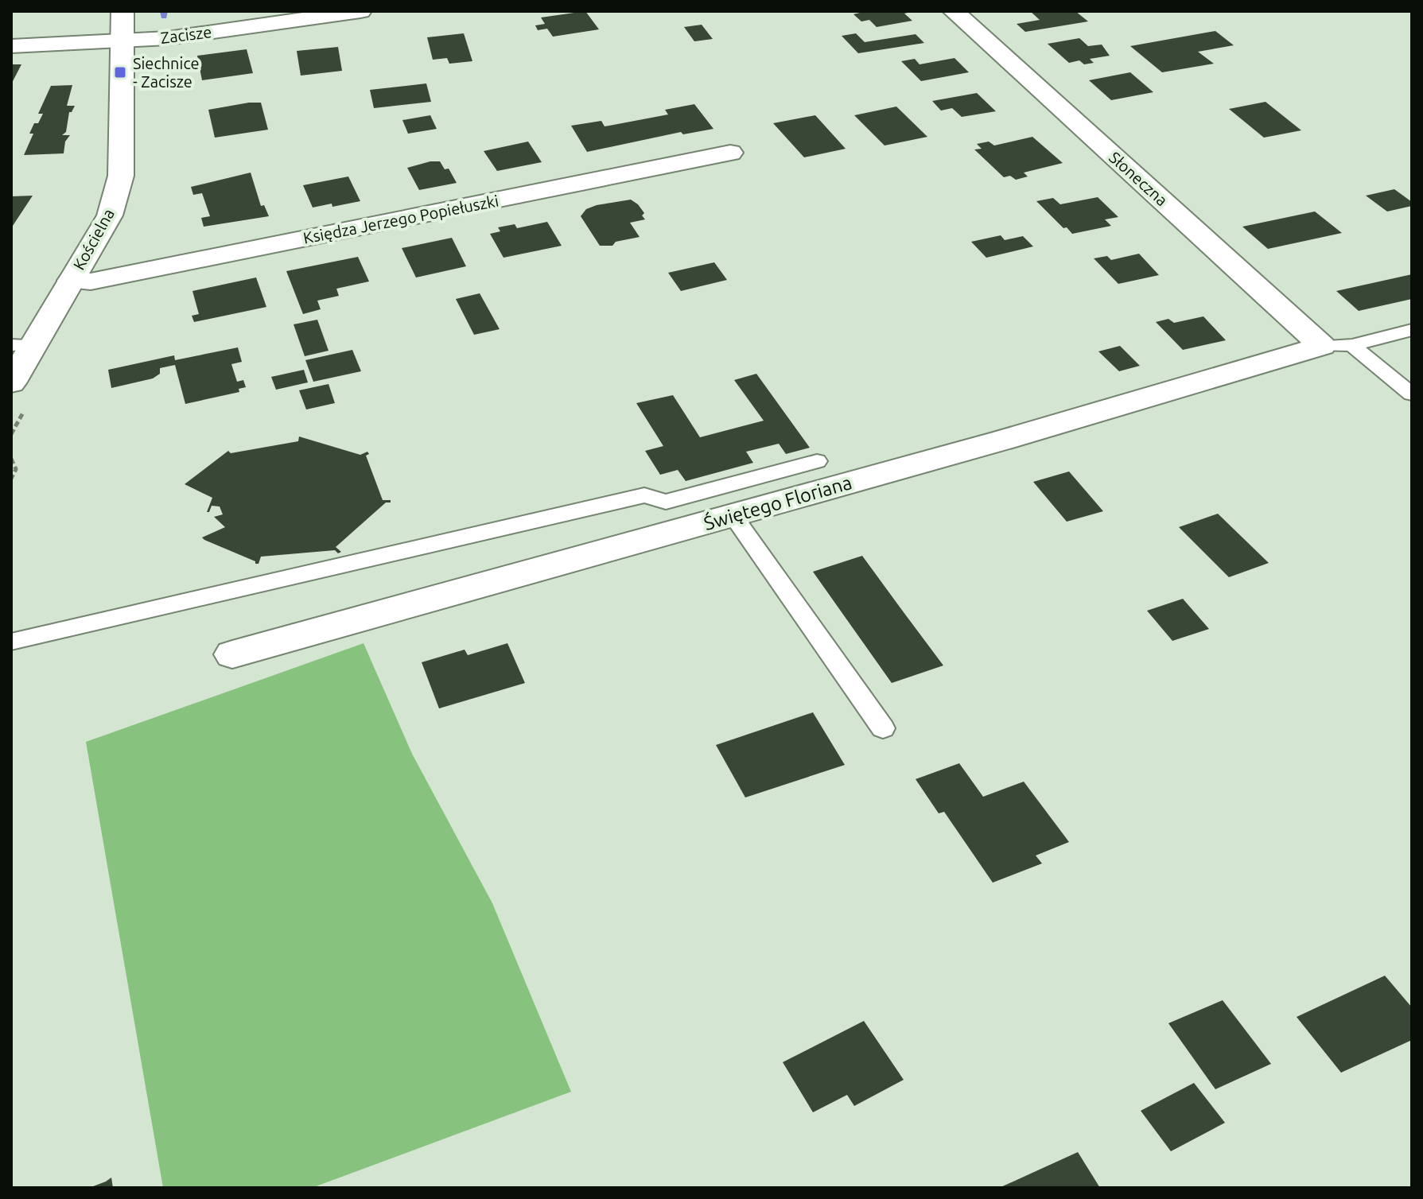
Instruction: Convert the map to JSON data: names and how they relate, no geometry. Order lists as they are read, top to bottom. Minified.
{"streets":{"street":["Zacisze","Słoneczna","Księdza Jerzego Popiełuszki","Kościelna","Świętego Floriana"]},"crossings":[["Zacisze","Kościelna"],["Słoneczna","Świętego Floriana"],["Księdza Jerzego Popiełuszki","Kościelna"]],"places":{"transit":["Siechnice - Zacisze"]}}
